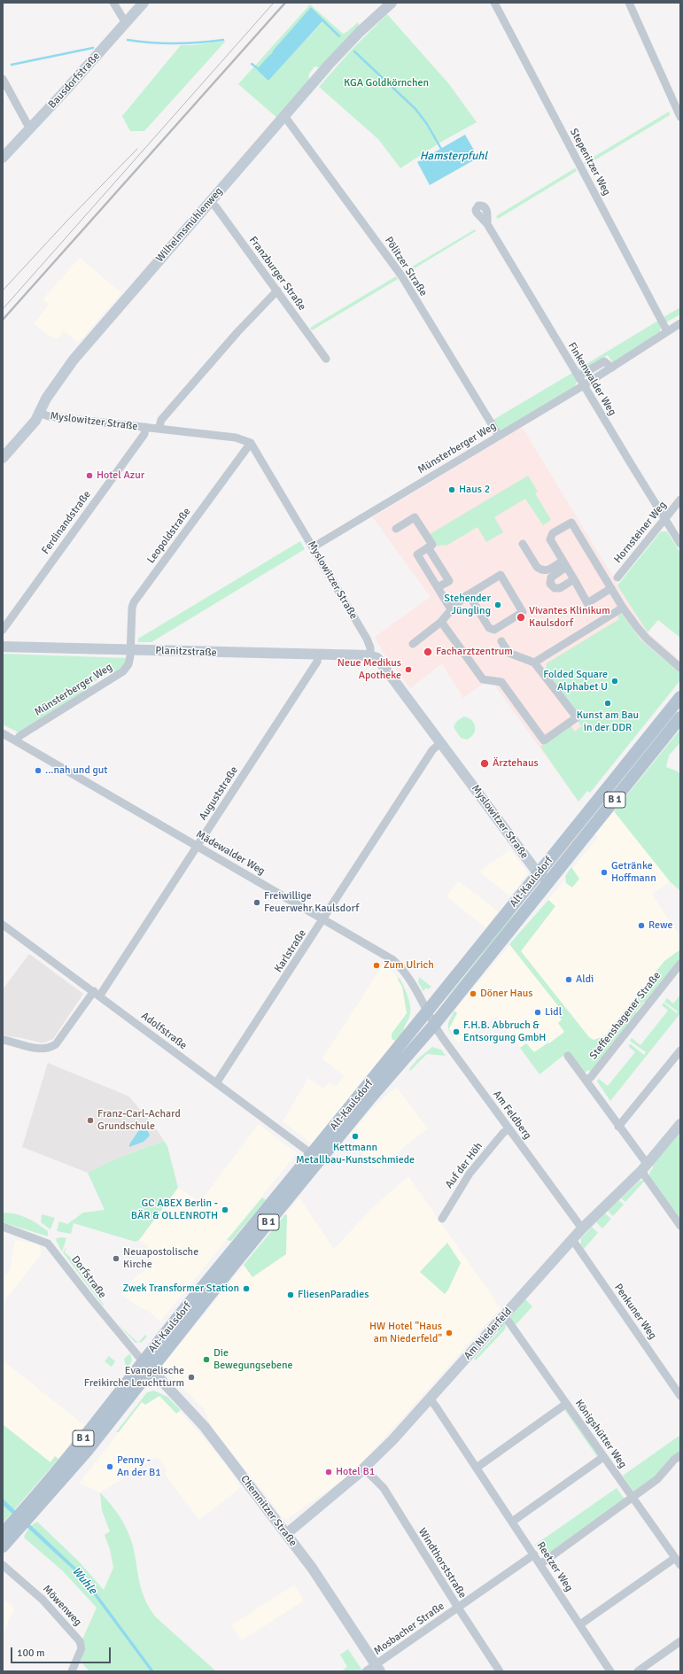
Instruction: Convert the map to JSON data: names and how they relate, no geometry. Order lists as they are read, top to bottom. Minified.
{"streets":{"main road":["B 1","Alt-Kaulsdorf"],"street":["Bausdorfstraße","Stepenitzer Weg","Wilhelmsmühlenweg","Pölitzer Straße","Franzburger Straße","Finkenwalder Weg","Myslowitzer Straße","Münsterberger Weg","Ferdinandstraße","Hornsteiner Weg","Leopoldstraße","Planitzstraße","Auguststraße","Mädewalder Weg","Karlstraße","Steffenshagener Straße","Adolfstraße","Am Feldberg","Auf der Höh","Dorfstraße","Penkuner Weg","Am Niederfeld","Königshütter Weg","Chemnitzer Straße","Windthorststraße","Reetzer Weg","Möwenweg","Mosbacher Straße"]},"crossings":[["Stepenitzer Weg","Münsterberger Weg"],["Wilhelmsmühlenweg","Pölitzer Straße"],["Wilhelmsmühlenweg","Franzburger Straße"],["Wilhelmsmühlenweg","Myslowitzer Straße"],["Pölitzer Straße","Münsterberger Weg"],["Finkenwalder Weg","Münsterberger Weg"],["Finkenwalder Weg","Hornsteiner Weg"],["Myslowitzer Straße","Münsterberger Weg"],["Myslowitzer Straße","Ferdinandstraße"],["Myslowitzer Straße","Leopoldstraße"],["Myslowitzer Straße","Planitzstraße"],["Myslowitzer Straße","Alt-Kaulsdorf"],["Myslowitzer Straße","Karlstraße"],["Münsterberger Weg","Leopoldstraße"],["Münsterberger Weg","Planitzstraße"],["Münsterberger Weg","Mädewalder Weg"],["Leopoldstraße","Planitzstraße"],["Planitzstraße","Auguststraße"],["Auguststraße","Mädewalder Weg"],["Auguststraße","Adolfstraße"],["B 1","Alt-Kaulsdorf"],["Mädewalder Weg","Alt-Kaulsdorf"],["Mädewalder Weg","Karlstraße"],["Mädewalder Weg","Am Feldberg"],["Alt-Kaulsdorf","Adolfstraße"],["Alt-Kaulsdorf","Am Feldberg"],["Alt-Kaulsdorf","Dorfstraße"],["Alt-Kaulsdorf","Chemnitzer Straße"],["Karlstraße","Adolfstraße"],["Am Feldberg","Auf der Höh"],["Am Feldberg","Am Niederfeld"],["Dorfstraße","Chemnitzer Straße"],["Penkuner Weg","Am Niederfeld"],["Am Niederfeld","Königshütter Weg"],["Am Niederfeld","Chemnitzer Straße"],["Am Niederfeld","Windthorststraße"],["Am Niederfeld","Reetzer Weg"],["Chemnitzer Straße","Mosbacher Straße"],["Windthorststraße","Mosbacher Straße"],["Reetzer Weg","Mosbacher Straße"]],"water":["Hamsterpfuhl","Wuhle"],"parks":["KGA Goldkörnchen"],"places":["Hotel Azur","Haus 2","Stehender Jüngling","Vivantes Klinikum Kaulsdorf","Facharztzentrum","Neue Medikus Apotheke","Folded Square Alphabet U","Kunst am Bau in der DDR","Ärztehaus","...nah und gut","Getränke Hoffmann","Freiwillige Feuerwehr Kaulsdorf","Rewe","Zum Ulrich","Aldi","Döner Haus","Lidl","F.H.B. Abbruch & Entsorgung GmbH","Franz-Carl-Achard Grundschule","Kettmann Metallbau-Kunstschmiede","GC ABEX Berlin - BÄR & OLLENROTH","Neuapostolische Kirche","Zwek Transformer Station","FliesenParadies","HW Hotel \"Haus am Niederfeld\"","Die Bewegungsebene","Evangelische Freikirche Leuchtturm","Penny - An der B1","Hotel B1"],"scale_bar":"100 m"}
